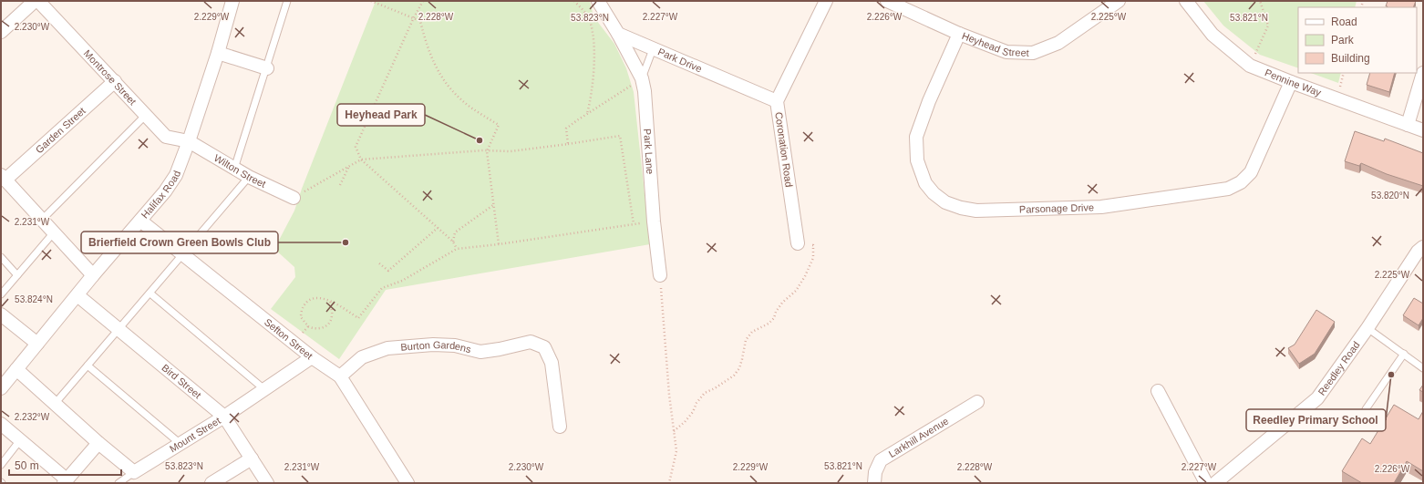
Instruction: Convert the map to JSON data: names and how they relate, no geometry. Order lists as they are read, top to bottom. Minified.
{"streets":{"street":["Heyhead Street","Park Drive","Montrose Street","Pennine Way","Garden Street","Coronation Road","Park Lane","Wilton Street","Halifax Road","Parsonage Drive","Sefton Street","Burton Gardens","Reedley Road","Bird Street","Mount Street","Larkhill Avenue"]},"crossings":[["Heyhead Street","Parsonage Drive"],["Park Drive","Coronation Road"],["Park Drive","Park Lane"],["Montrose Street","Garden Street"],["Montrose Street","Wilton Street"],["Montrose Street","Halifax Road"],["Pennine Way","Parsonage Drive"],["Wilton Street","Halifax Road"],["Halifax Road","Sefton Street"],["Halifax Road","Bird Street"],["Sefton Street","Burton Gardens"],["Sefton Street","Mount Street"],["Bird Street","Mount Street"]],"places":["Heyhead Park","Brierfield Crown Green Bowls Club","Reedley Primary School"],"legend":["Road","Park","Building"],"scale_bar":"50 m","coordinates":["2.229°W","2.228°W","2.227°W","2.226°W","2.225°W","53.823°N","53.821°N","2.230°W","53.820°N","2.231°W","53.824°N","2.232°W"]}
